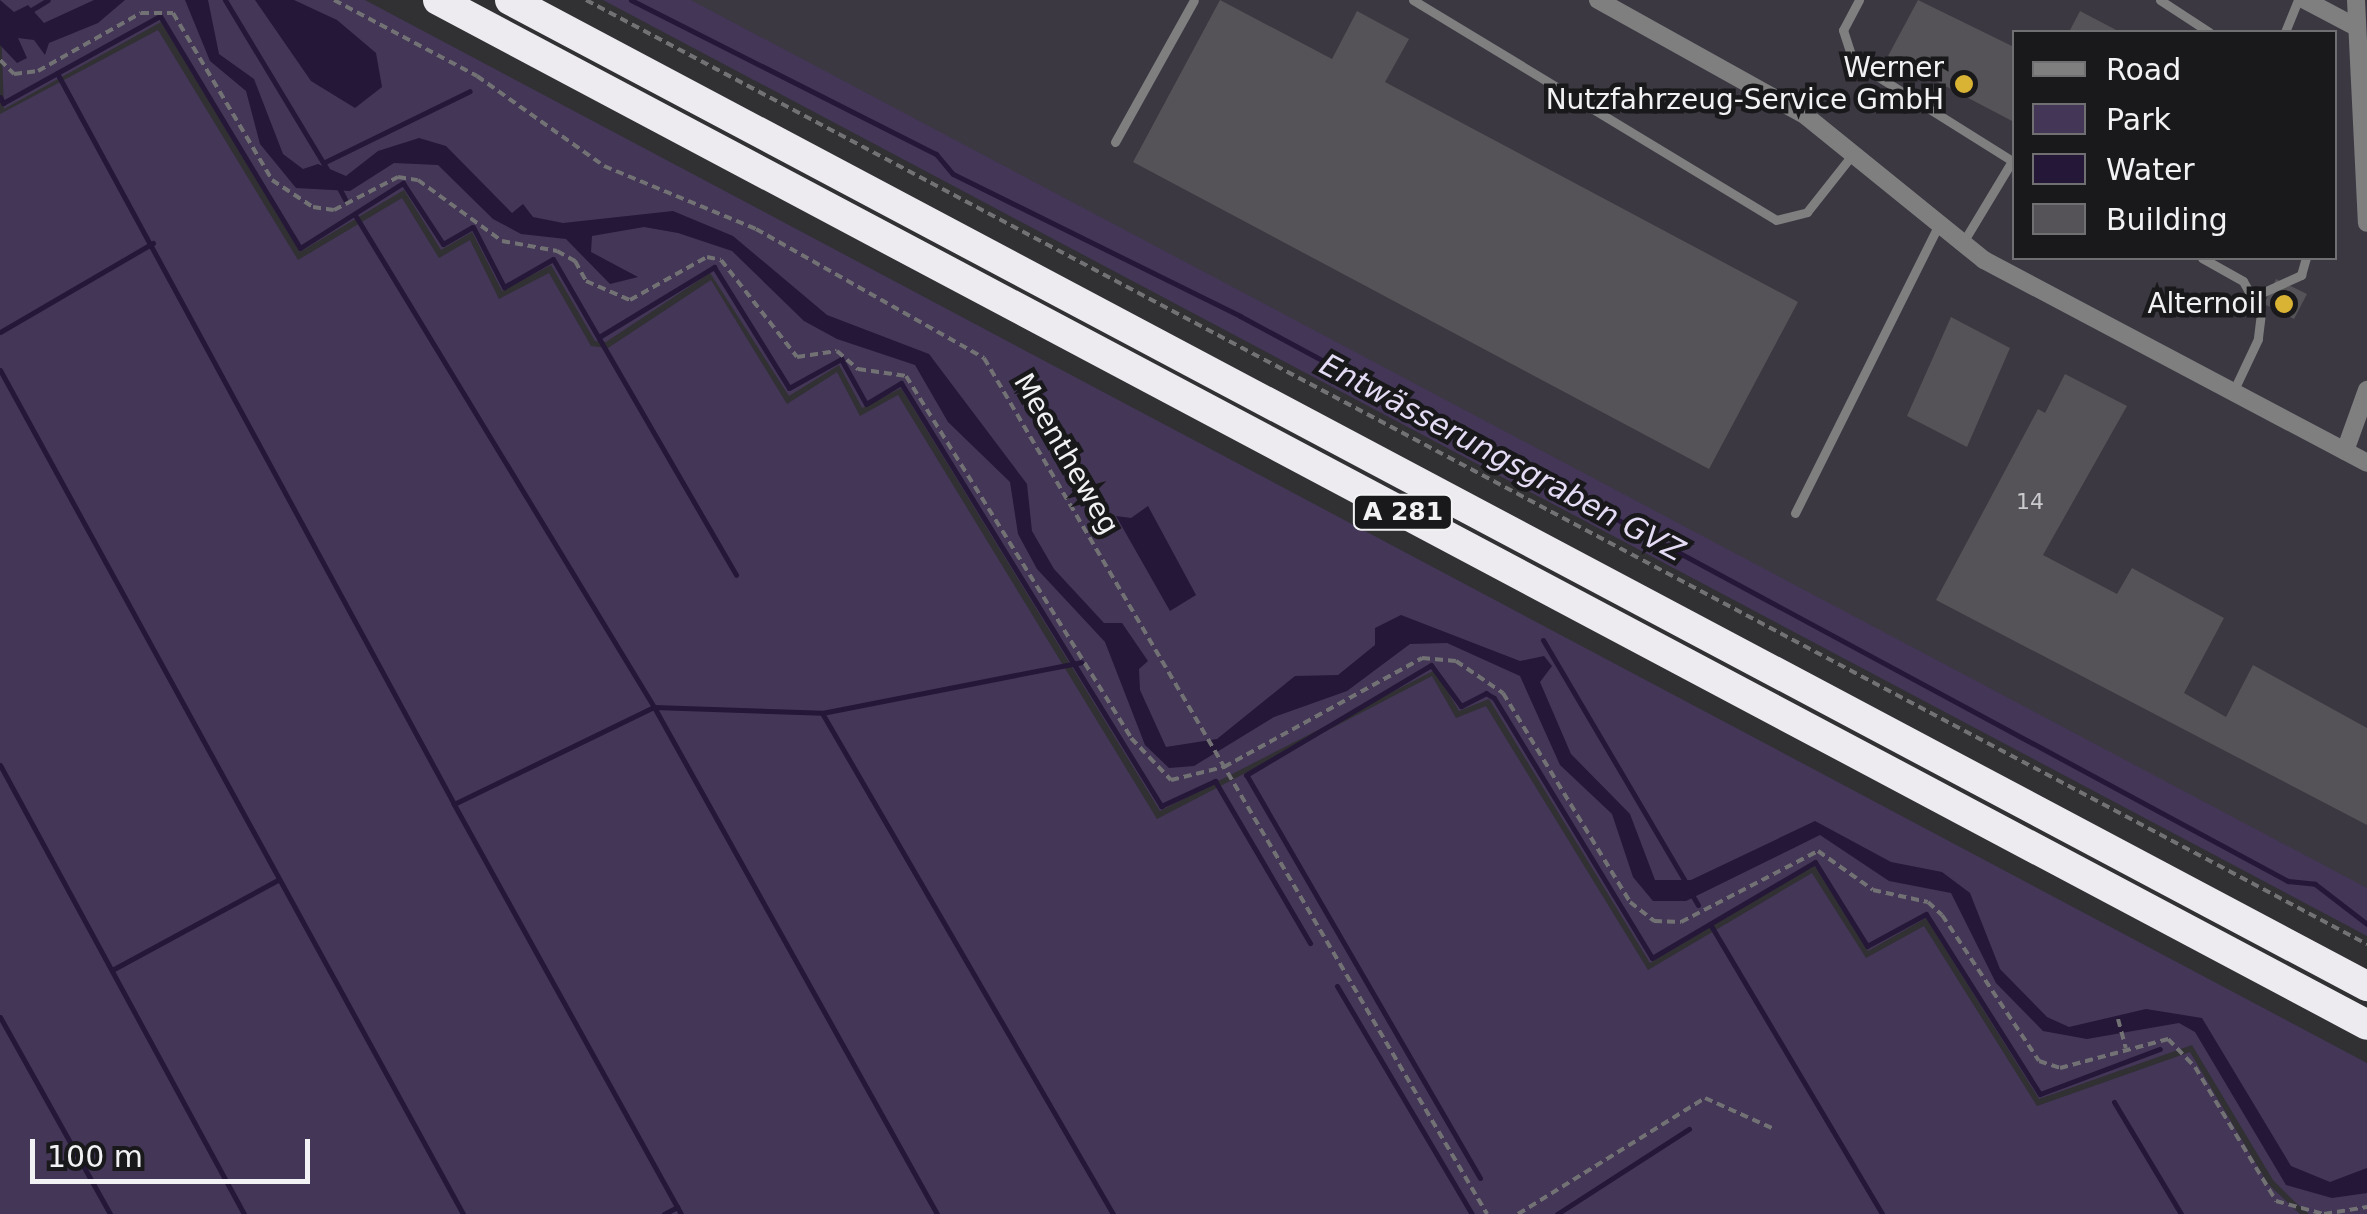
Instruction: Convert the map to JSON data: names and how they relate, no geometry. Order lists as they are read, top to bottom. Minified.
{"streets":{"highway":["A 281"],"path":["Meentheweg"]},"water":["Entwässerungsgraben GVZ"],"places":["Werner Nutzfahrzeug-Service GmbH","Alternoil"],"house_numbers":["14"],"legend":["Road","Park","Water","Building"],"scale_bar":"100 m"}
